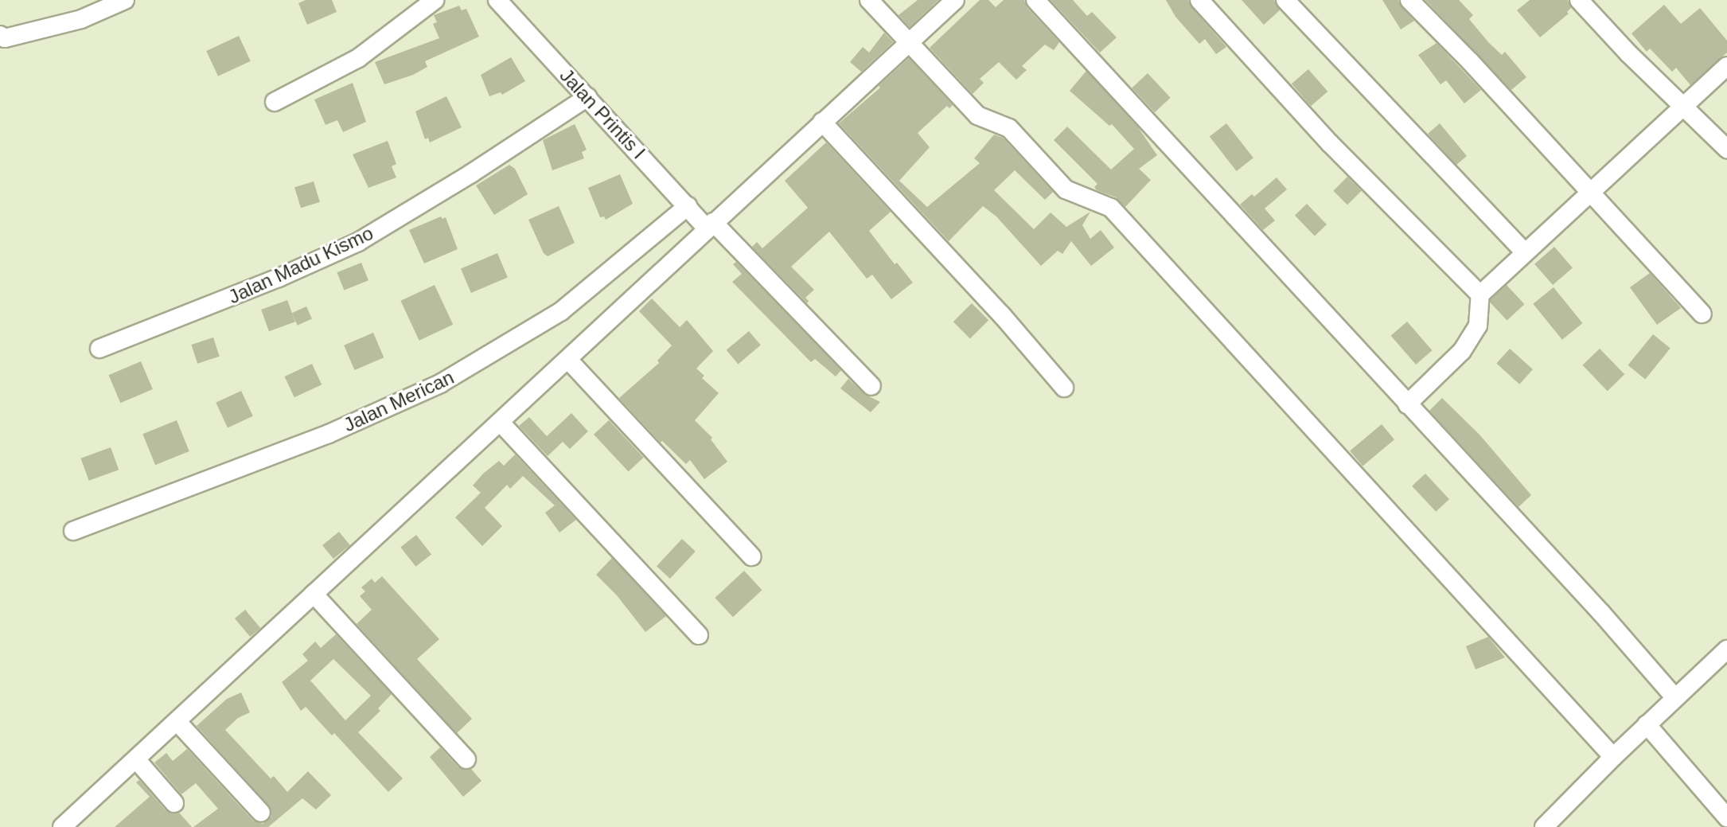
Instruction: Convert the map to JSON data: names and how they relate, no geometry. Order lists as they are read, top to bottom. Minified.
{"streets":{"street":["Jalan Printis I","Jalan Madu Kismo","Jalan Merican"]},"crossings":[["Jalan Printis I","Jalan Madu Kismo"],["Jalan Printis I","Jalan Merican"]]}
